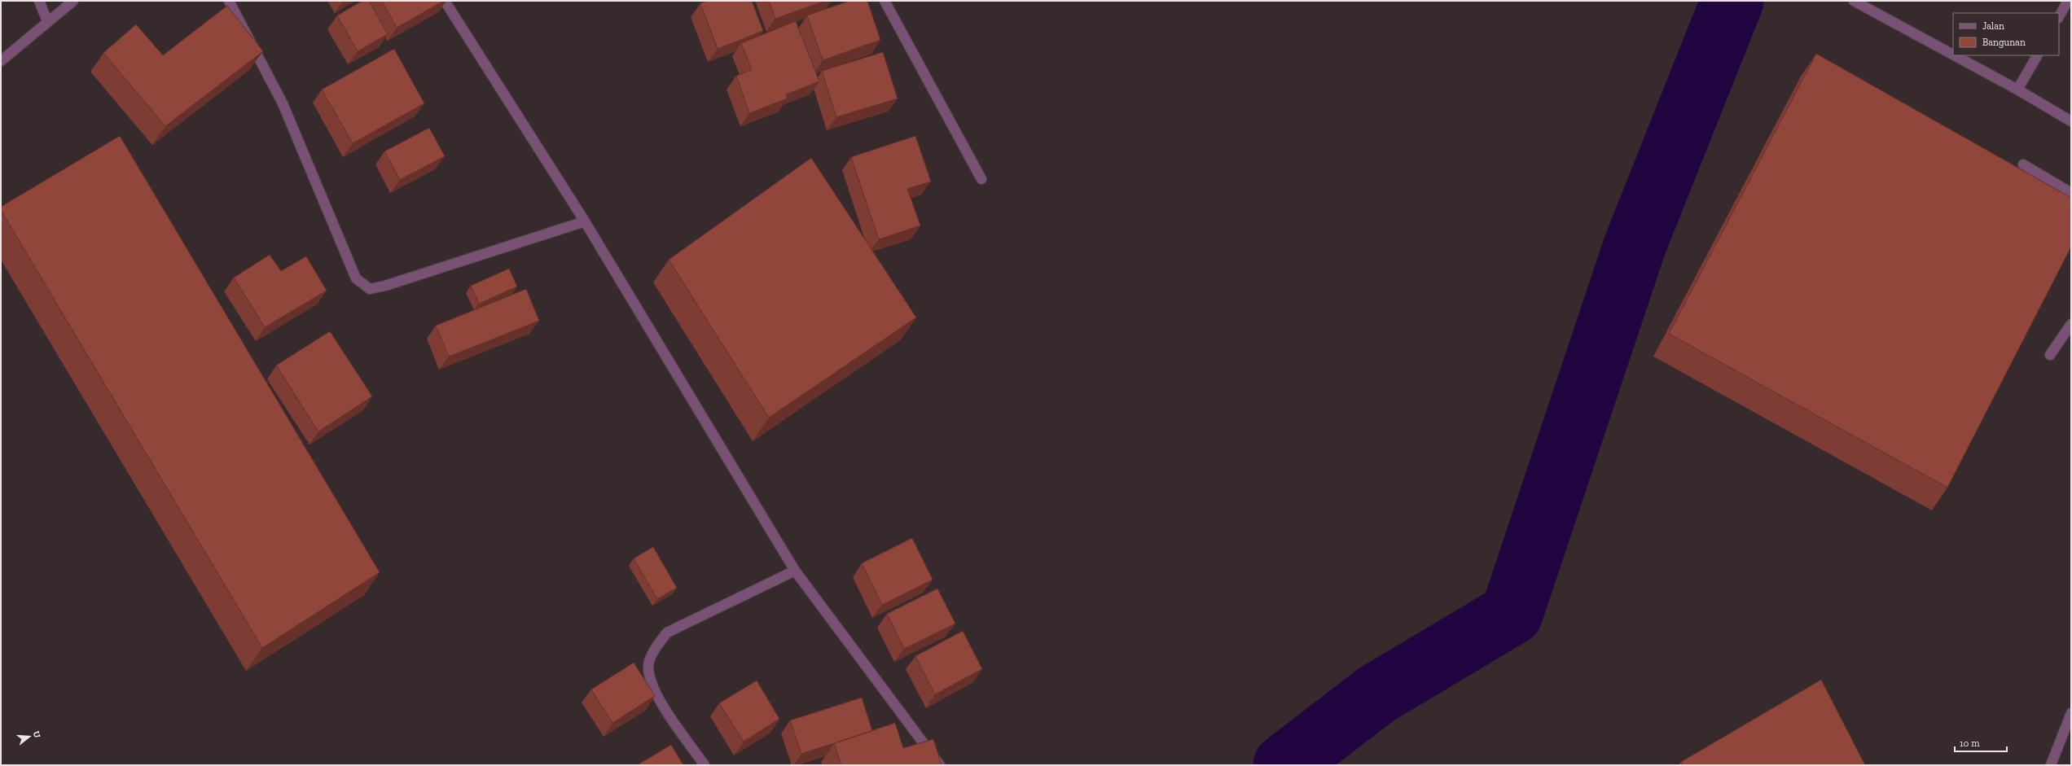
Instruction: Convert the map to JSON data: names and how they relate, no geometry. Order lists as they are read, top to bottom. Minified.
{"legend":["Jalan","Bangunan"],"scale_bar":"10 m","north":"right"}
